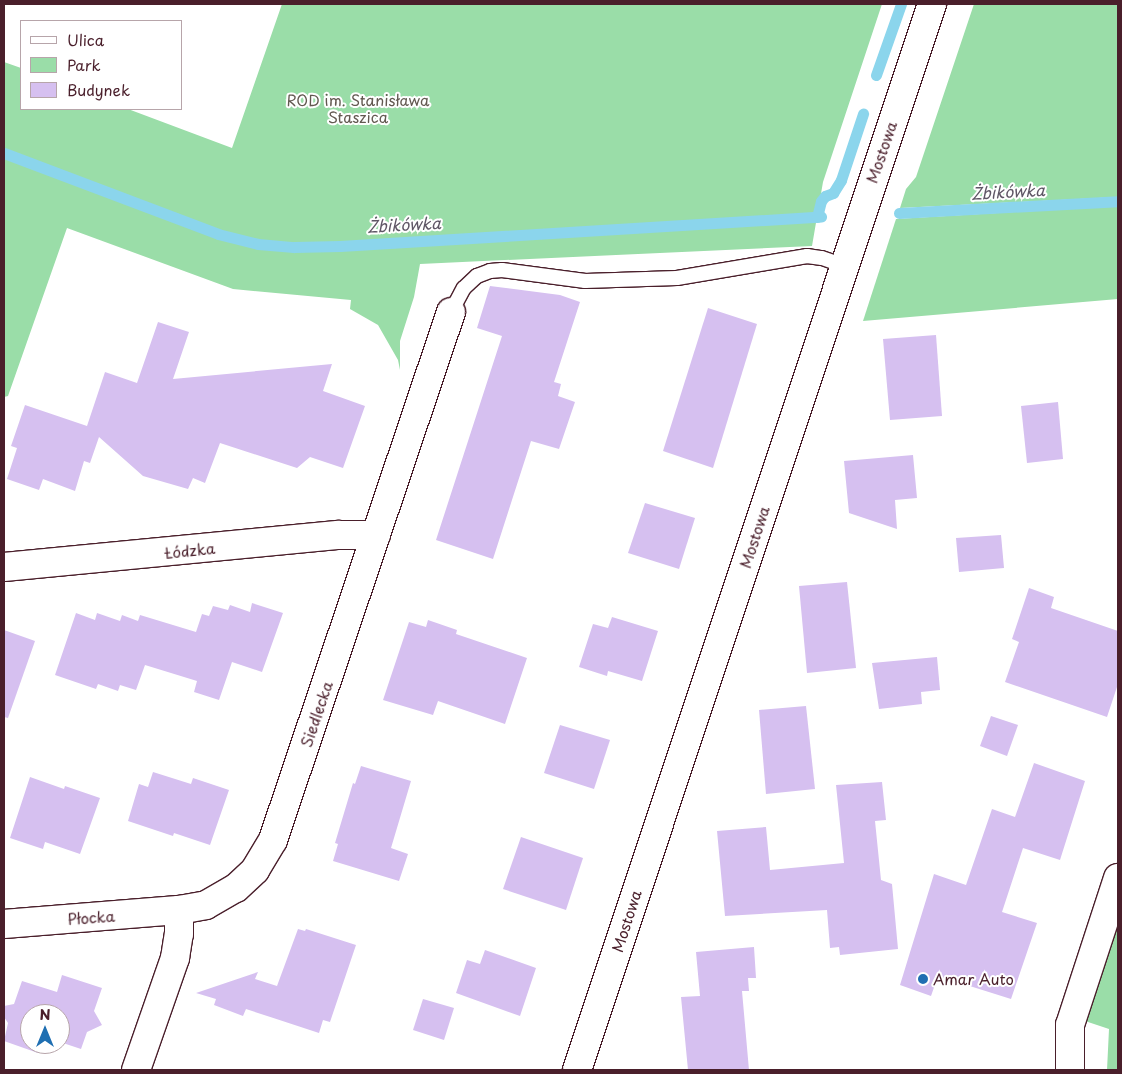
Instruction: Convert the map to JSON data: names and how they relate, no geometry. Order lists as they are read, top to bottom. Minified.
{"streets":{"street":["Mostowa","Łódzka","Siedlecka","Płocka"]},"crossings":[["Łódzka","Siedlecka"],["Siedlecka","Płocka"]],"water":["Żbikówka"],"parks":["ROD im. Stanisława Staszica"],"places":["Amar Auto"],"legend":["Ulica","Park","Budynek"],"north":"top"}
